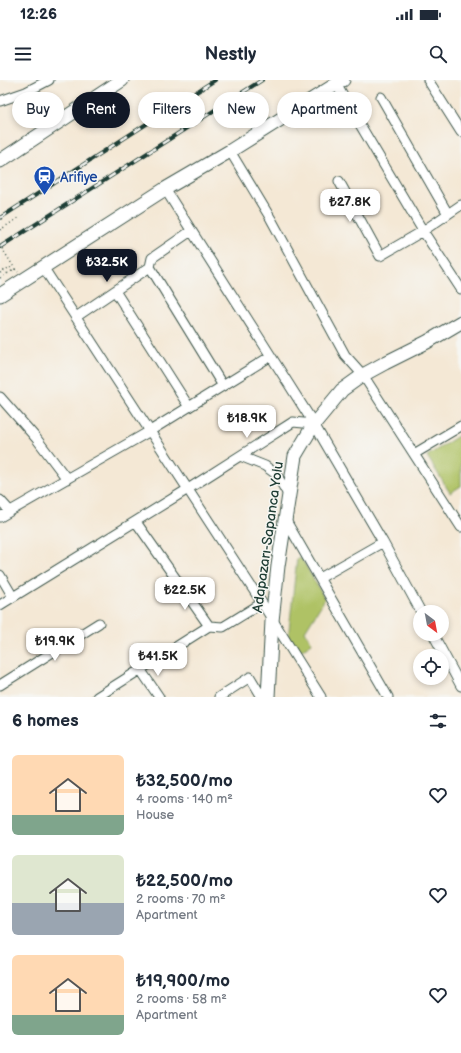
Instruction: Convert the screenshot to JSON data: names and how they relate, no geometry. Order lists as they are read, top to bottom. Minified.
{"streets":{"street":["Adapazarı-Sapanca Yolu"]},"places":{"station":["Arifiye"]},"north":"bottom right","page":{"status":"12:26","header":"Nestly","chip":["Buy","Rent","Filters","New","Apartment"],"price":["₺27.8K","₺32.5K","₺18.9K","₺22.5K","₺19.9K","₺41.5K"],"heading":"6 homes","list":[{"name":"₺32,500/mo","note":"4 rooms · 140 m² · House"},{"name":"₺22,500/mo","note":"2 rooms · 70 m² · Apartment"},{"name":"₺19,900/mo","note":"2 rooms · 58 m² · Apartment"}]}}
